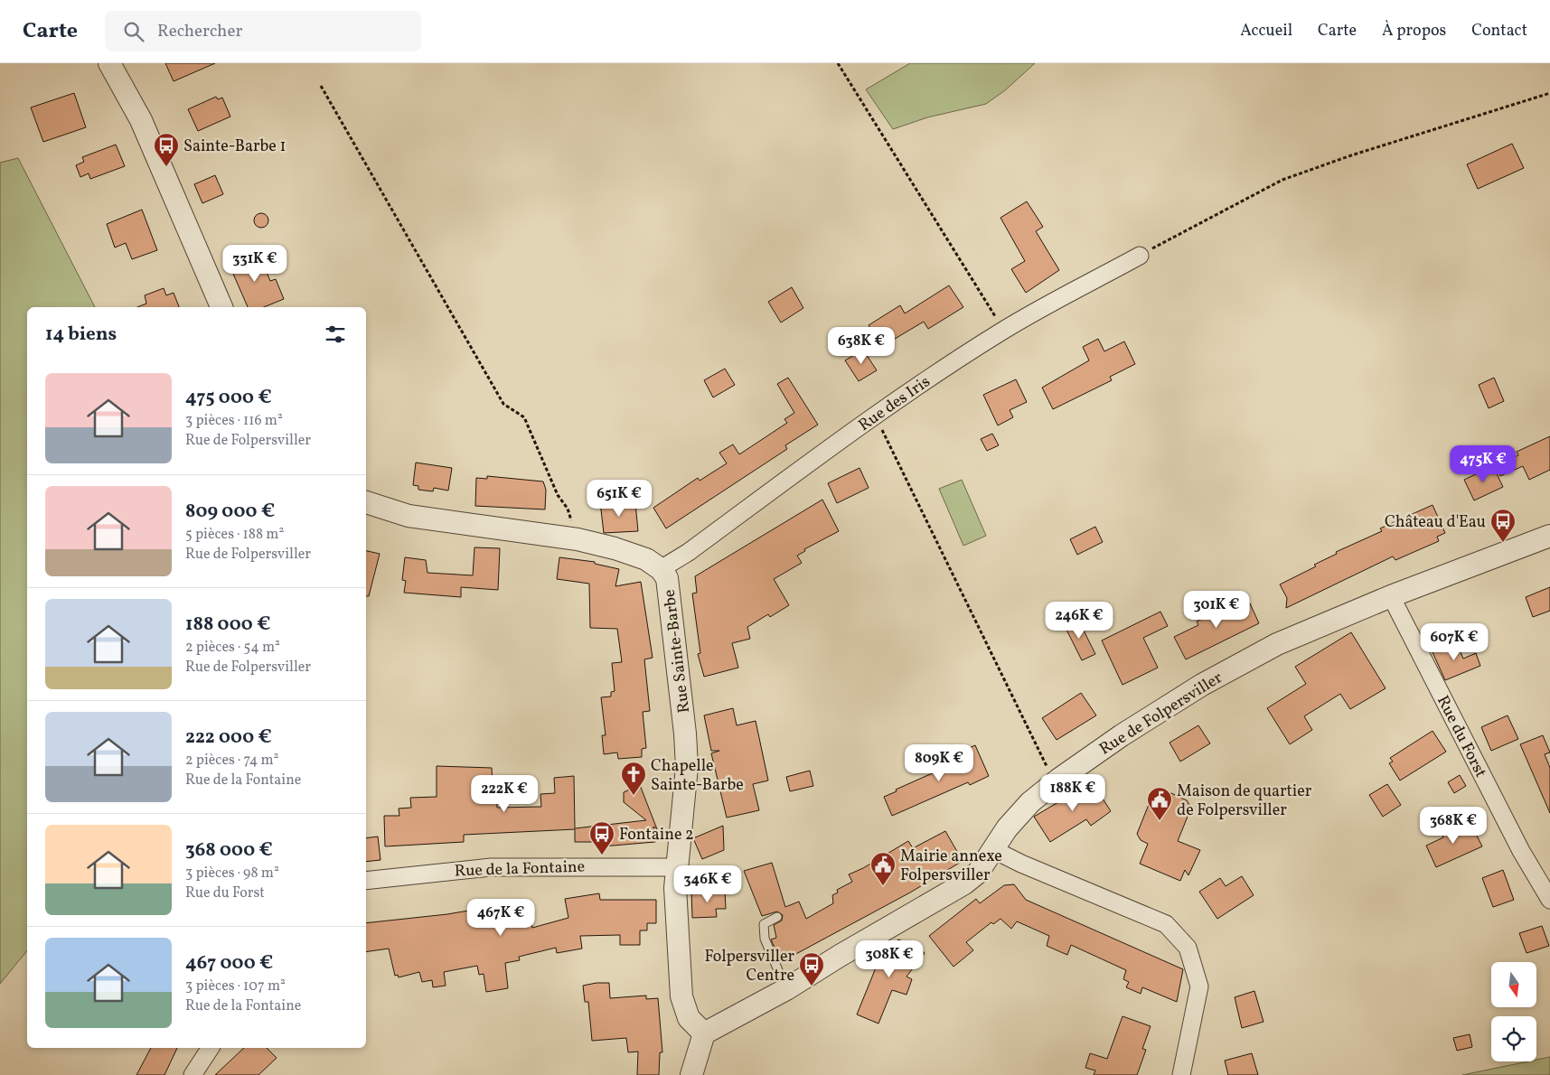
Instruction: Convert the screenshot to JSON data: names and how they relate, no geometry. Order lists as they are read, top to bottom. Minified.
{"streets":{"street":["Rue des Iris","Rue Sainte-Barbe","Rue de Folpersviller","Rue du Forst","Rue de la Fontaine"]},"crossings":[["Rue des Iris","Rue Sainte-Barbe"],["Rue Sainte-Barbe","Rue de Folpersviller"],["Rue Sainte-Barbe","Rue de la Fontaine"],["Rue de Folpersviller","Rue du Forst"]],"places":{"bus stop":["Sainte-Barbe 1","Château d'Eau","Fontaine 2","Folpersviller Centre"],"church":["Chapelle Sainte-Barbe"],"public building":["Maison de quartier de Folpersviller","Mairie annexe Folpersviller"]},"north":"bottom","page":{"header":"Carte","search":"Rechercher","nav":["Accueil","Carte","À propos","Contact"],"price":["331K €","638K €","475K €","651K €","301K €","246K €","607K €","809K €","188K €","222K €","368K €","346K €","467K €","308K €"],"heading":"14 biens","list":[{"name":"475 000 €","note":"3 pièces · 116 m² · Rue de Folpersviller"},{"name":"809 000 €","note":"5 pièces · 188 m² · Rue de Folpersviller"},{"name":"188 000 €","note":"2 pièces · 54 m² · Rue de Folpersviller"},{"name":"222 000 €","note":"2 pièces · 74 m² · Rue de la Fontaine"},{"name":"368 000 €","note":"3 pièces · 98 m² · Rue du Forst"},{"name":"467 000 €","note":"3 pièces · 107 m² · Rue de la Fontaine"}]}}
